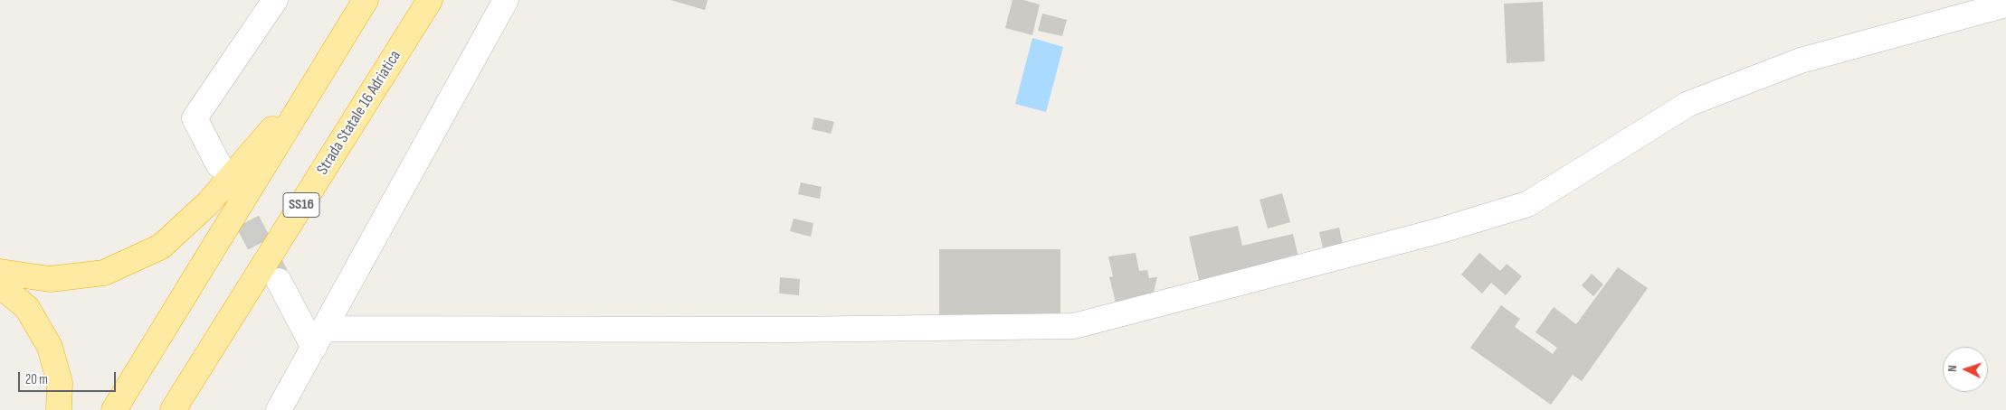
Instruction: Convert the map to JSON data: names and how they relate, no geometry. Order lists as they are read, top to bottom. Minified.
{"streets":{"highway":["Strada Statale 16 Adriatica","SS16"]},"scale_bar":"20 m","north":"left"}
